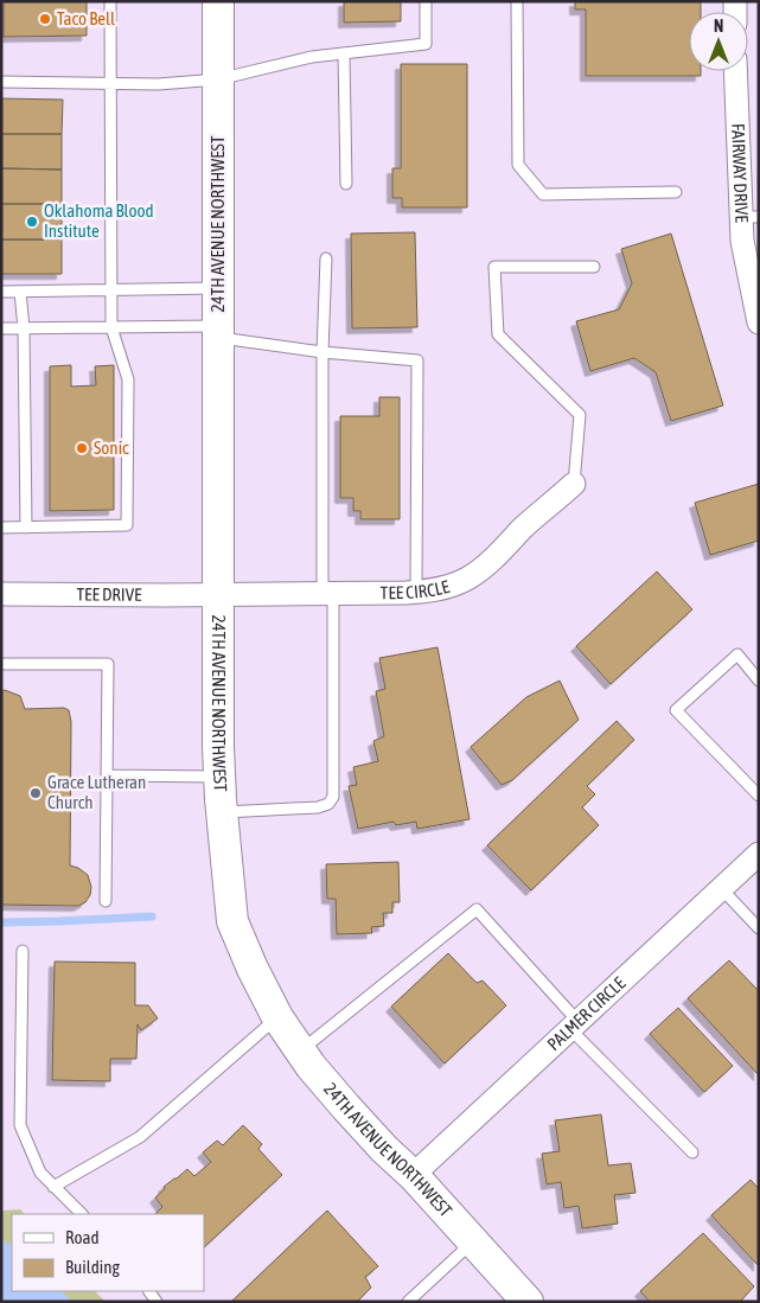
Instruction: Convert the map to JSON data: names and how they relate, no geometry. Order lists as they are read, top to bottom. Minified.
{"streets":{"main road":["24TH AVENUE NORTHWEST"],"street":["FAIRWAY DRIVE","TEE CIRCLE","TEE DRIVE","PALMER CIRCLE"]},"crossings":[["24TH AVENUE NORTHWEST","TEE CIRCLE"],["24TH AVENUE NORTHWEST","TEE DRIVE"],["24TH AVENUE NORTHWEST","PALMER CIRCLE"],["TEE CIRCLE","TEE DRIVE"]],"places":["Taco Bell","Oklahoma Blood Institute","Sonic","Grace Lutheran Church"],"legend":["Road","Building"],"north":"top"}
